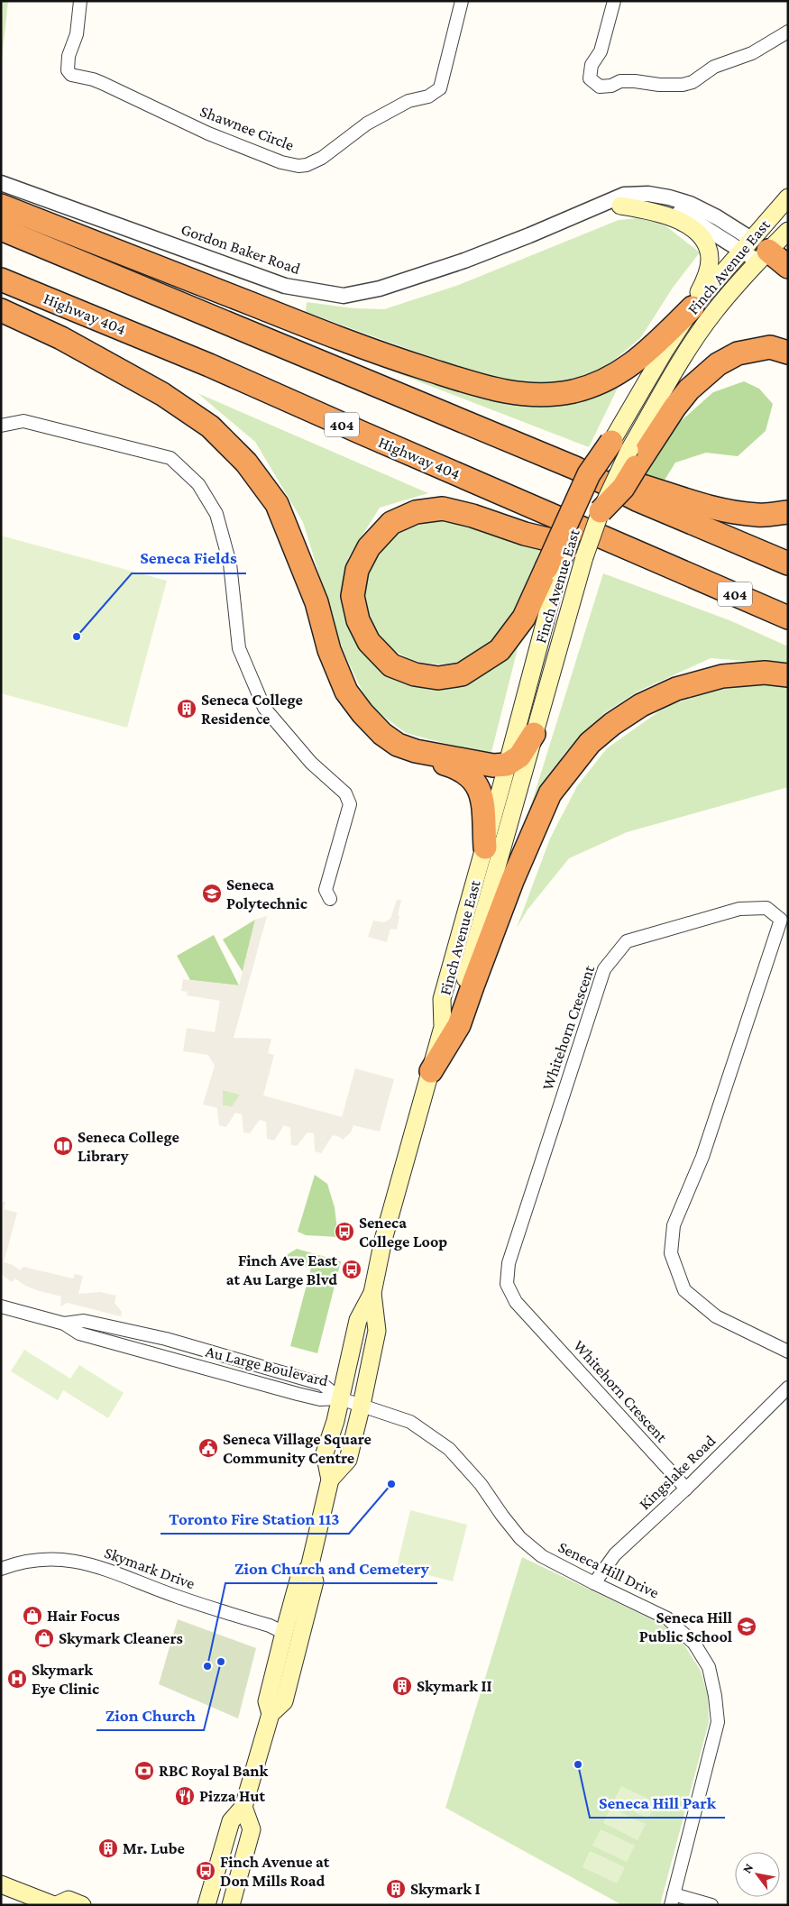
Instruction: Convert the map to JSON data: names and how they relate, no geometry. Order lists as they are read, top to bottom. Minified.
{"streets":{"highway":["Highway 404","404"],"main road":["Finch Avenue East"],"street":["Shawnee Circle","Gordon Baker Road","Whitehorn Crescent","Au Large Boulevard","Kingslake Road","Skymark Drive","Seneca Hill Drive"]},"crossings":[["Gordon Baker Road","Finch Avenue East"],["Finch Avenue East","Au Large Boulevard"],["Finch Avenue East","Skymark Drive"],["Finch Avenue East","Seneca Hill Drive"],["Whitehorn Crescent","Kingslake Road"],["Au Large Boulevard","Seneca Hill Drive"],["Kingslake Road","Seneca Hill Drive"]],"places":{"other":["Seneca Fields","Toronto Fire Station 113","Zion Church","Zion Church and Cemetery","Seneca Hill Park"],"building":["Seneca College Residence","Skymark II","Mr. Lube","Skymark I"],"school or university":["Seneca Polytechnic","Seneca Hill Public School"],"library":["Seneca College Library"],"bus stop":["Seneca College Loop","Finch Ave East at Au Large Blvd","Finch Avenue at Don Mills Road"],"public building":["Seneca Village Square Community Centre"],"shop":["Hair Focus","Skymark Cleaners"],"hospital":["Skymark Eye Clinic"],"bank":["RBC Royal Bank"],"restaurant":["Pizza Hut"]},"north":"top left"}
